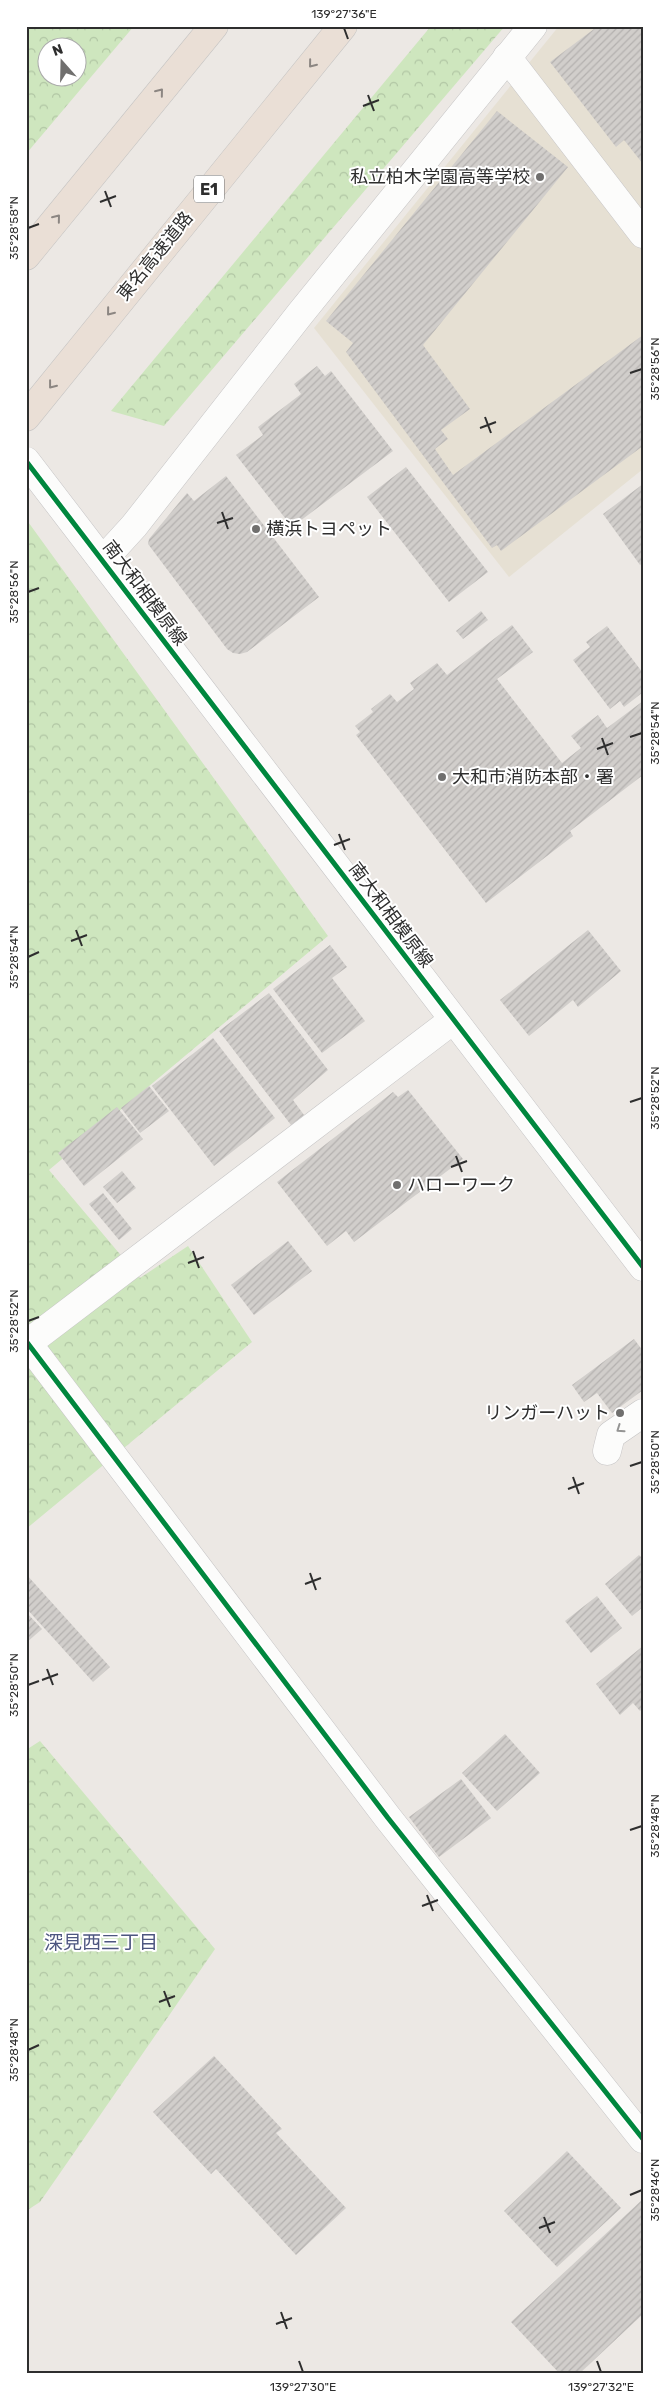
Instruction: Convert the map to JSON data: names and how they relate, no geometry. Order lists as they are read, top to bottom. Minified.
{"streets":{"highway":["E1","東名高速道路"],"street":["南大和相模原線"]},"districts":["深見西三丁目"],"places":["私立柏木学園高等学校","横浜トヨペット","大和市消防本部・署","ハローワーク","リンガーハット"],"north":"top","coordinates":["139°27'36\"E","35°28'58\"N","35°28'56\"N","35°28'54\"N","35°28'52\"N","35°28'50\"N","35°28'48\"N","35°28'46\"N","139°27'30\"E","139°27'32\"E"]}
